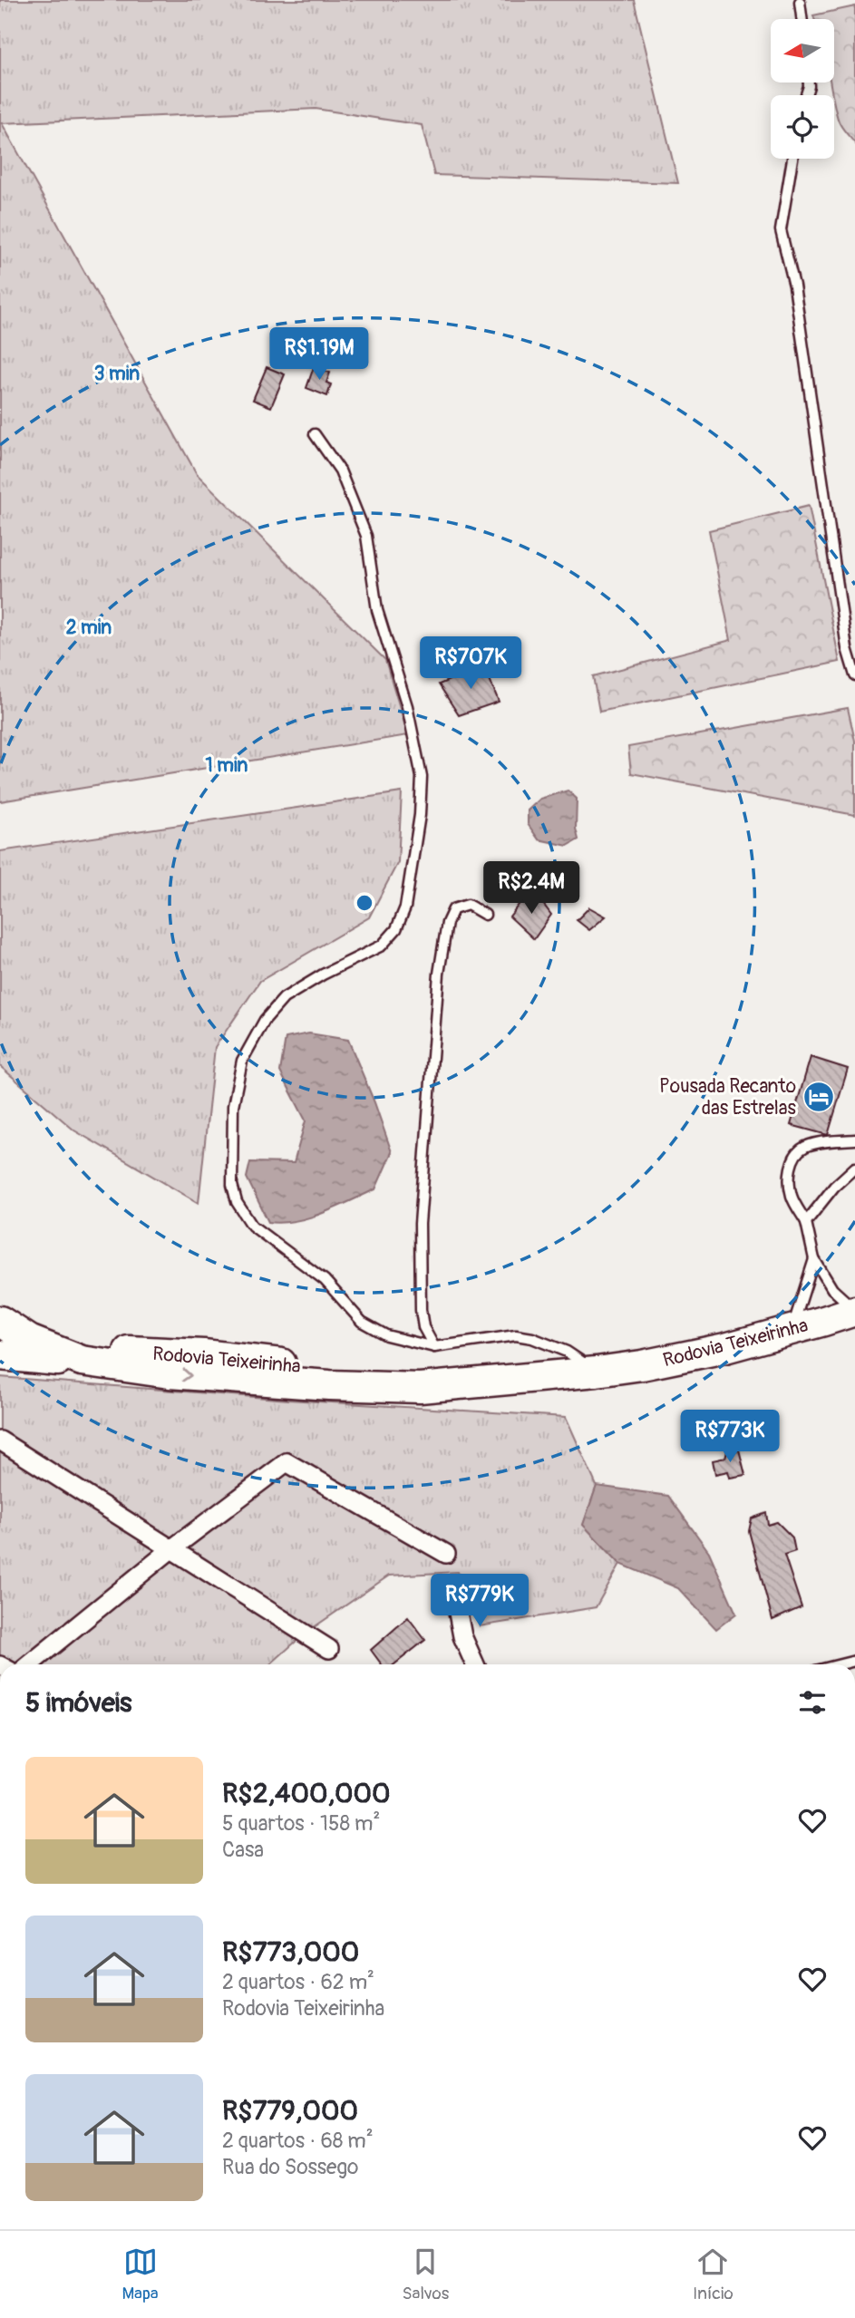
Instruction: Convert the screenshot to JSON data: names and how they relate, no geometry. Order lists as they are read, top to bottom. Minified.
{"streets":{"main road":["Rodovia Teixeirinha"]},"places":{"hotel":["Pousada Recanto das Estrelas"]},"north":"left","page":{"price":["R$1.19M","R$707K","R$2.4M","R$773K","R$779K"],"heading":"5 imóveis","list":[{"name":"R$2,400,000","note":"5 quartos · 158 m² · Casa"},{"name":"R$773,000","note":"2 quartos · 62 m² · Rodovia Teixeirinha"},{"name":"R$779,000","note":"2 quartos · 68 m² · Rua do Sossego"}],"tabs":["Mapa","Salvos","Início"]},"rings":["3 min","2 min","1 min"]}
